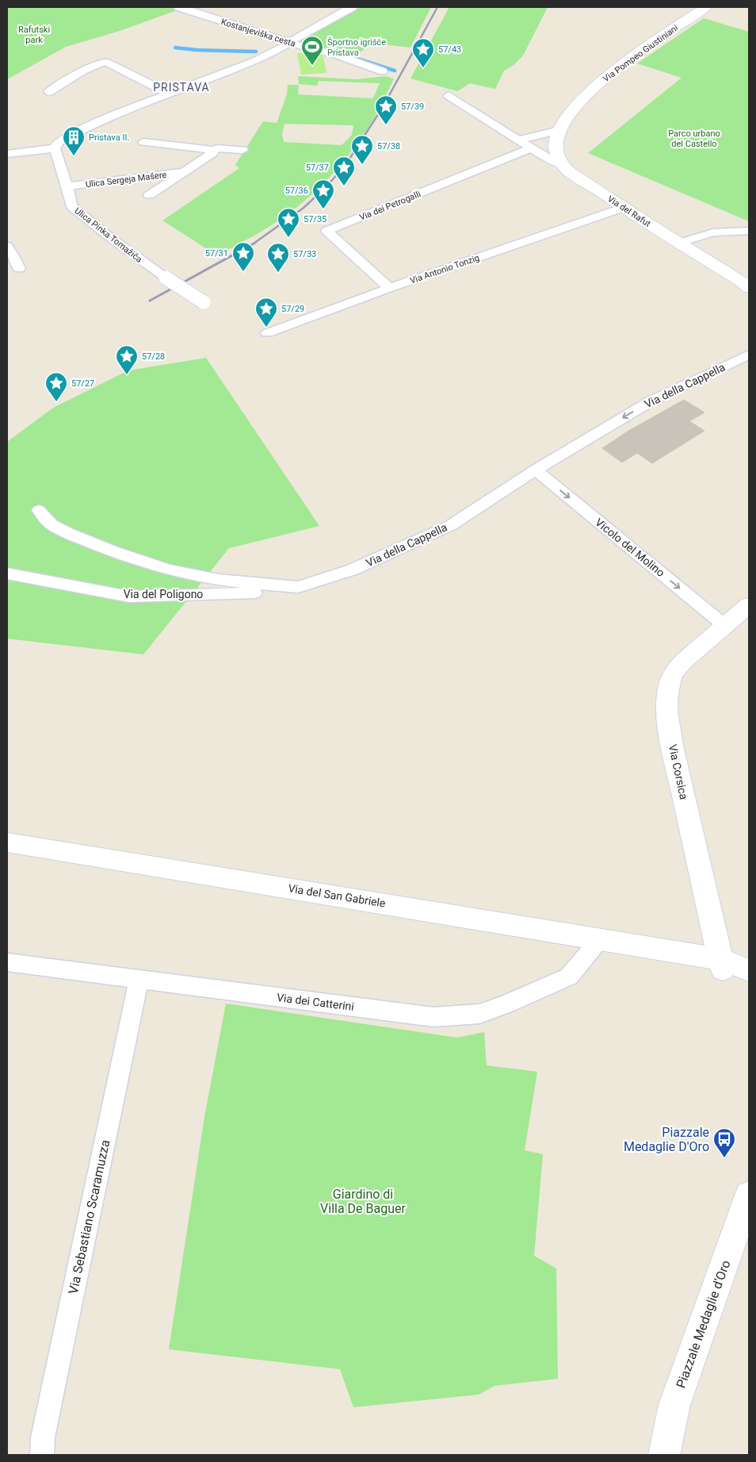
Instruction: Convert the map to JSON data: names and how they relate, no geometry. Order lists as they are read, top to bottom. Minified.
{"streets":{"main road":["Via Pompeo Giustiniani","Via del Rafut","Via Corsica","Via del San Gabriele","Piazzale Medaglie d'Oro"],"street":["Kostanjeviška cesta","Ulica Sergeja Mašere","Via dei Petrogalli","Ulica Pinka Tomažiča","Via Antonio Tonzig","Via della Cappella","Vicolo del Molino","Via del Poligono","Via dei Catterini","Via Sebastiano Scaramuzza"]},"crossings":[["Ulica Sergeja Mašere","Ulica Pinka Tomažiča"],["Via dei Petrogalli","Via del Rafut"],["Via dei Petrogalli","Via Antonio Tonzig"],["Via del Rafut","Via Antonio Tonzig"],["Via della Cappella","Vicolo del Molino"],["Via della Cappella","Via del Poligono"],["Vicolo del Molino","Via Corsica"],["Via Corsica","Via del San Gabriele"],["Via del San Gabriele","Via dei Catterini"],["Via dei Catterini","Via Sebastiano Scaramuzza"]],"one_way":["Vicolo del Molino"],"districts":["PRISTAVA"],"parks":["Rafutski park","Parco urbano del Castello","Giardino di Villa De Baguer"],"places":{"sports":["Športno igrišče Pristava"],"place":["57/43","57/39","57/38","57/37","57/36","57/35","57/31","57/33","57/29","57/28","57/27"],"building":["Pristava II."],"bus stop":["Piazzale Medaglie D'Oro"]}}
